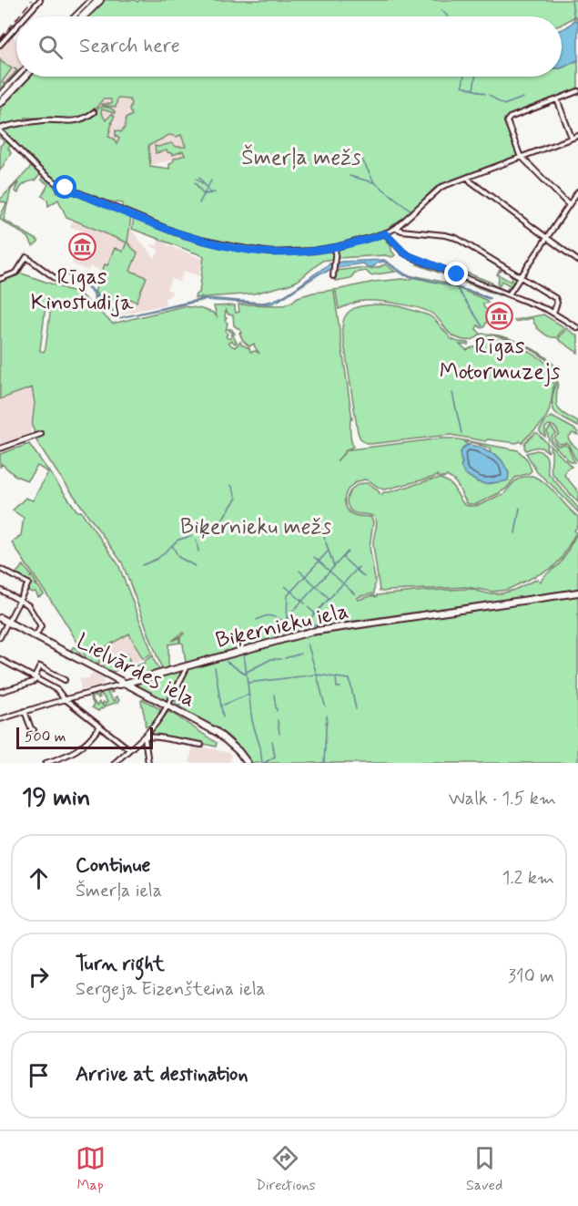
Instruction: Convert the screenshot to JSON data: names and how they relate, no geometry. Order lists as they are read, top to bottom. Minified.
{"streets":{"main road":["Biķernieku iela","Lielvārdes iela"]},"crossings":[["Biķernieku iela","Lielvārdes iela"]],"parks":["Šmerļa mežs","Biķernieku mežs"],"places":{"museum":["Rīgas Kinostudija","Rīgas Motormuzejs"]},"scale_bar":"500 m","page":{"search":"Search here","scale":"500 m","heading":["19 min","Walk · 1.5 km"],"list":[["Continue","Šmerļa iela","1.2 km"],["Turn right","Sergeja Eizenšteina iela","310 m"],"Arrive at destination"],"nav":["Map","Directions","Saved"]}}
